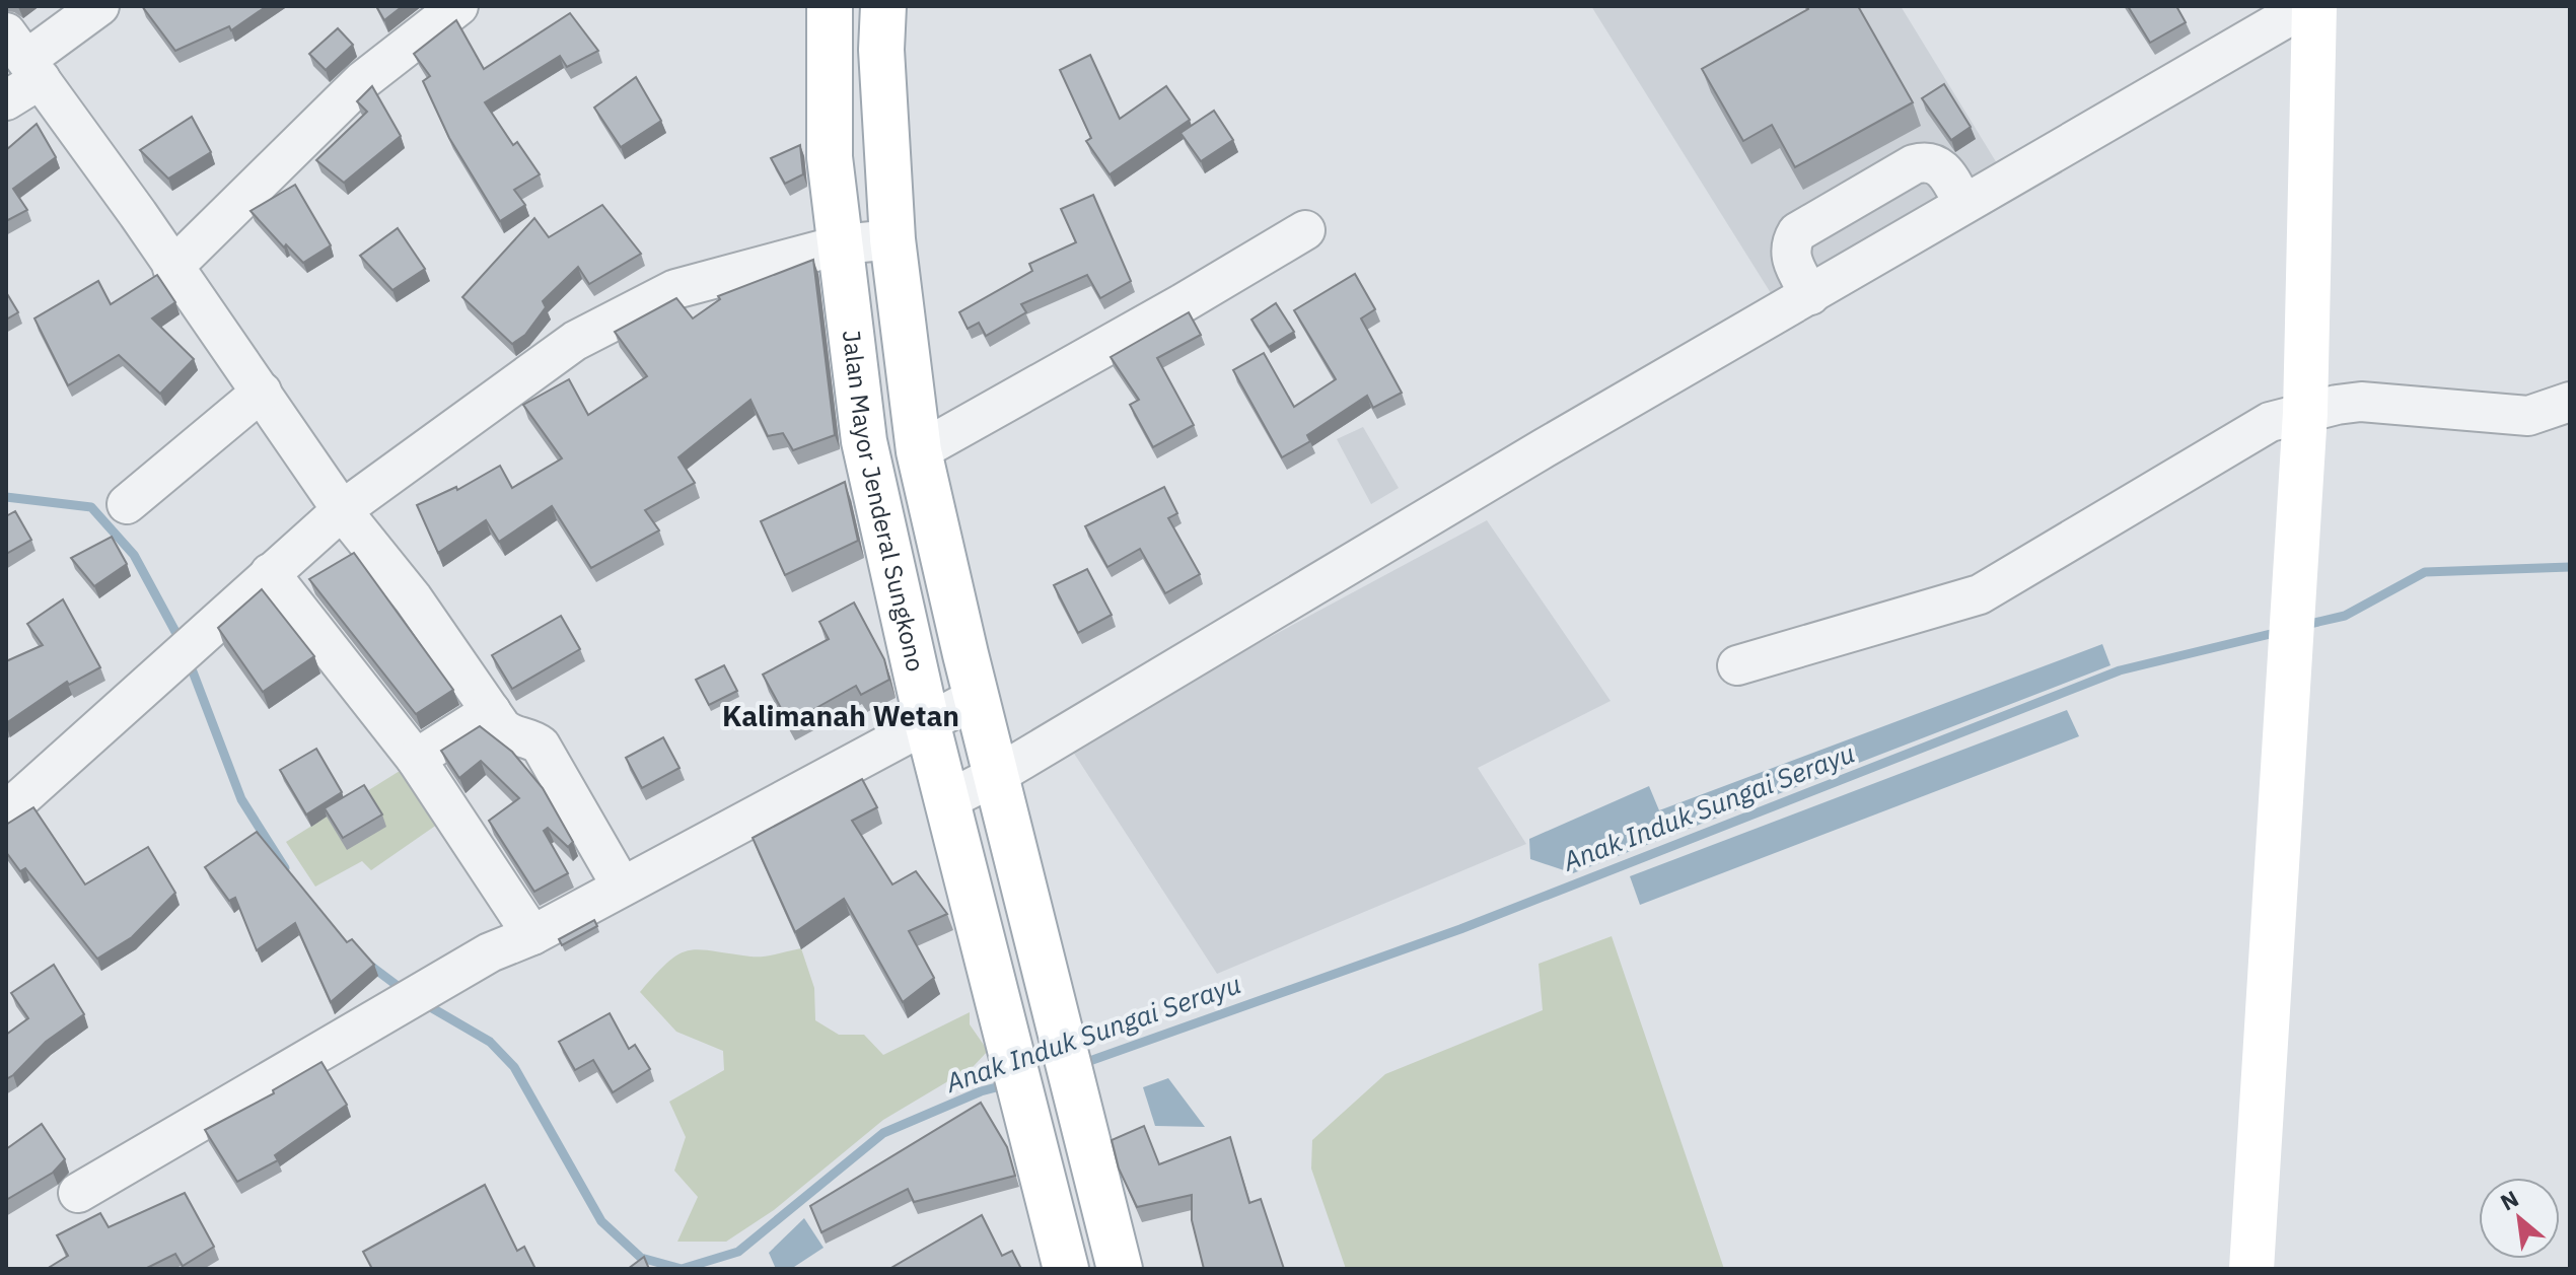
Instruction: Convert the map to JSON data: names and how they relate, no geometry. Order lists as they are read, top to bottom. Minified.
{"streets":{"main road":["Jalan Mayor Jenderal Sungkono"]},"districts":["Kalimanah Wetan"],"water":["Anak Induk Sungai Serayu"],"north":"top left"}
